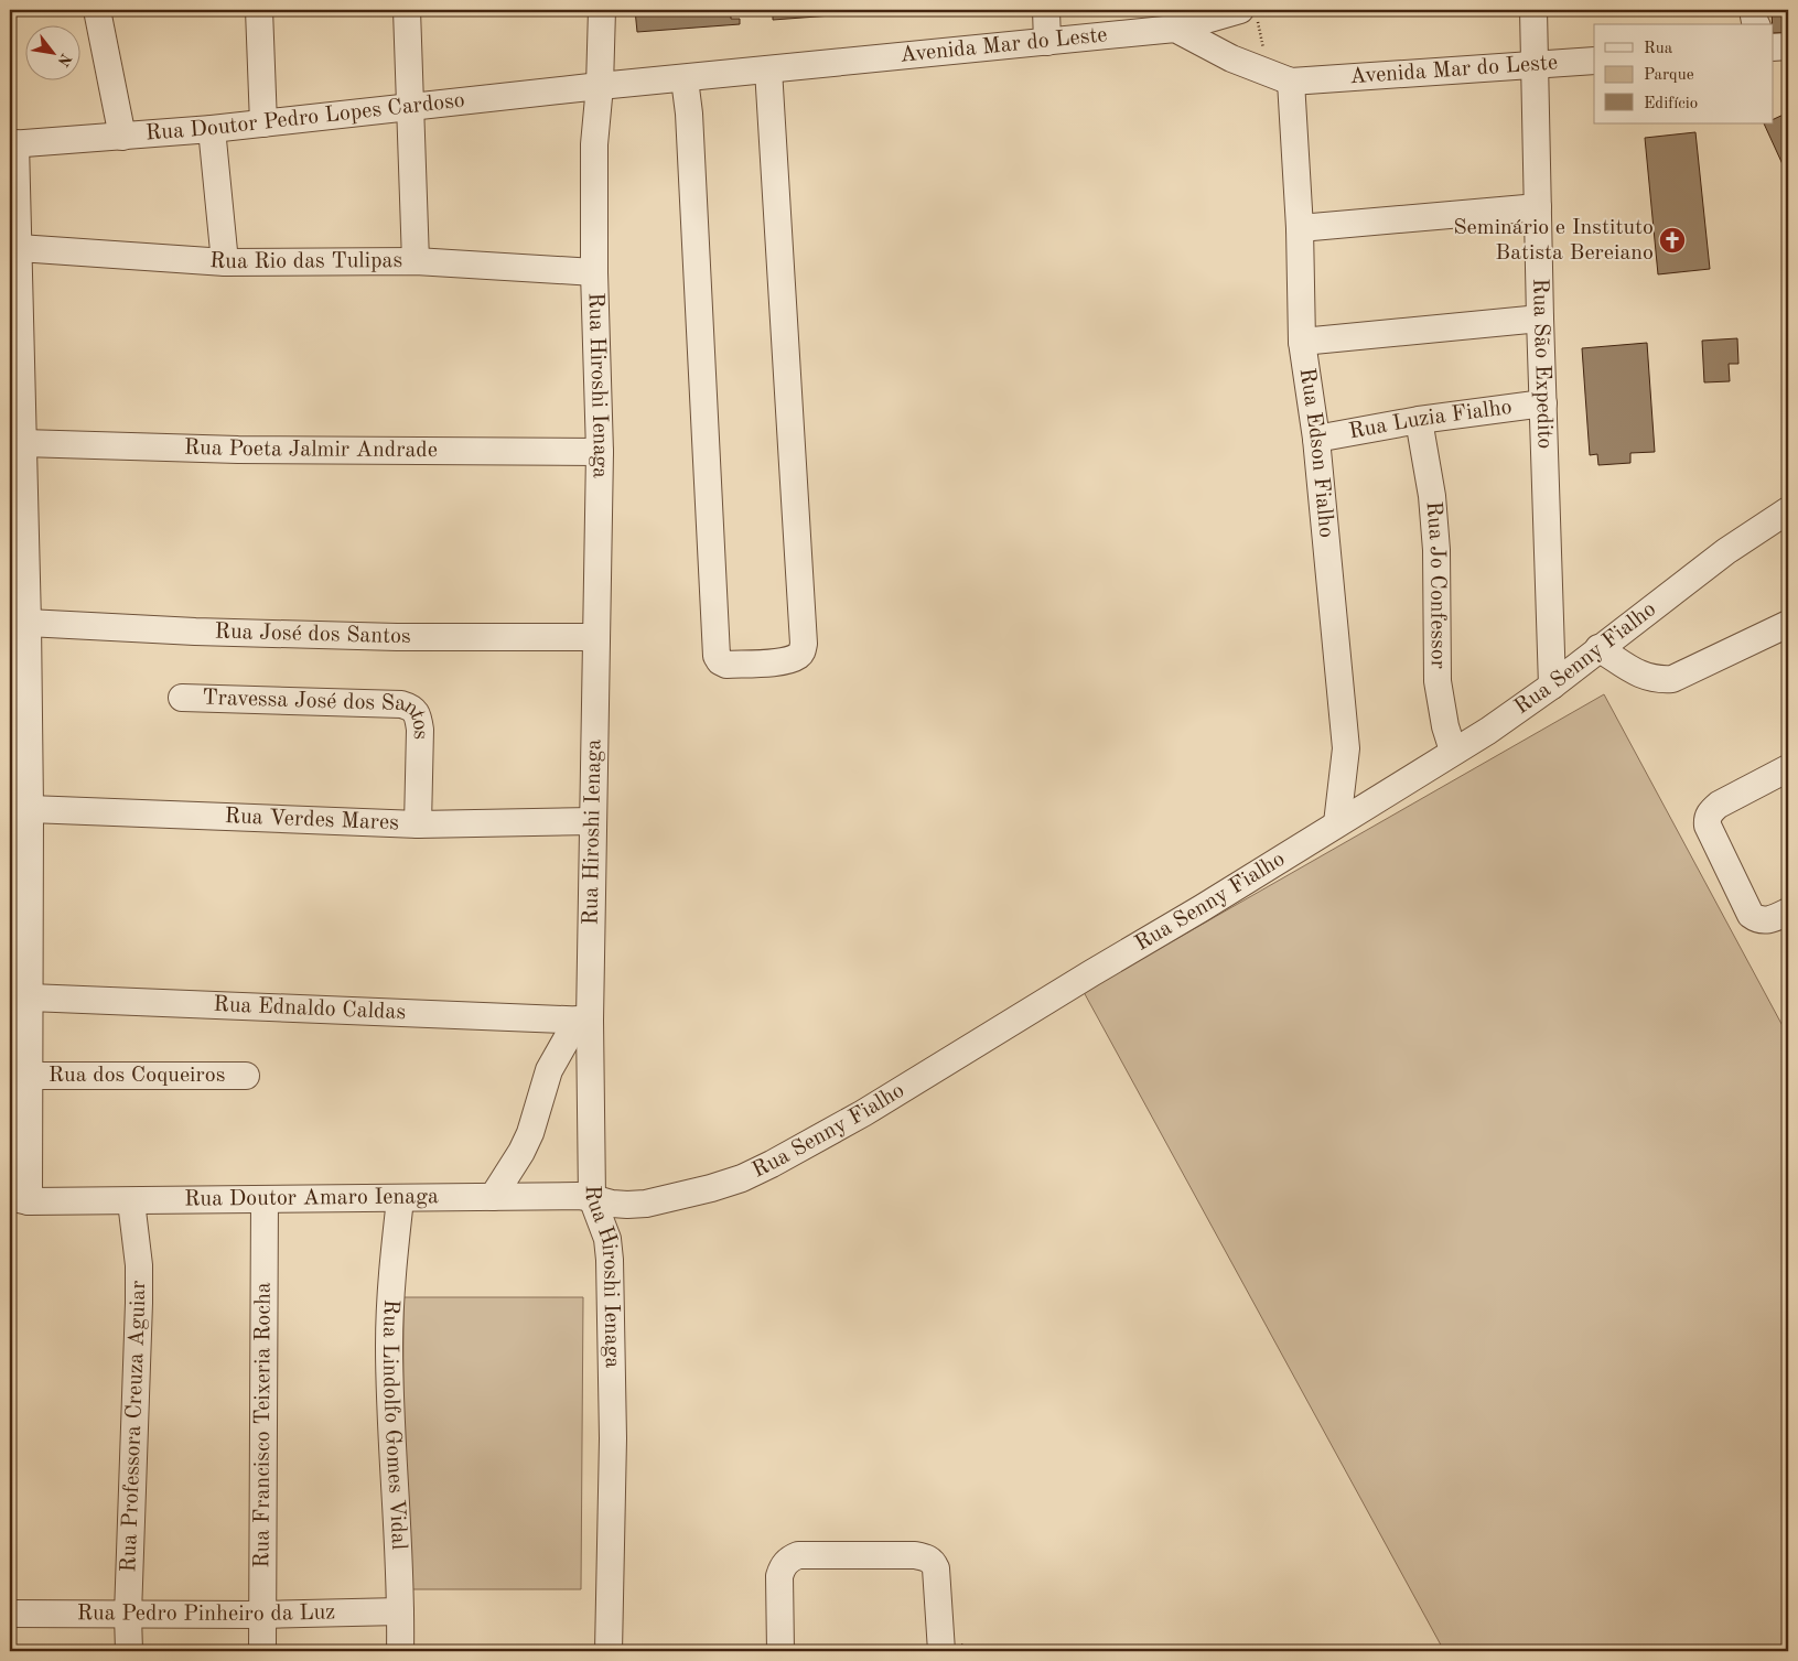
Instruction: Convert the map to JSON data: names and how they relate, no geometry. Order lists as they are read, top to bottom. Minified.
{"streets":{"street":["Avenida Mar do Leste","Rua Doutor Pedro Lopes Cardoso","Rua Rio das Tulipas","Rua São Expedito","Rua Hiroshi Ienaga","Rua Luzia Fialho","Rua Poeta Jalmir Andrade","Rua Edson Fialho","Rua Jo Confessor","Rua José dos Santos","Rua Senny Fialho","Travessa José dos Santos","Rua Verdes Mares","Rua Ednaldo Caldas","Rua dos Coqueiros","Rua Doutor Amaro Ienaga","Rua Francisco Teixeria Rocha","Rua Lindolfo Gomes Vidal","Rua Professora Creuza Aguiar","Rua Pedro Pinheiro da Luz"]},"crossings":[["Avenida Mar do Leste","Rua Doutor Pedro Lopes Cardoso"],["Avenida Mar do Leste","Rua São Expedito"],["Avenida Mar do Leste","Rua Hiroshi Ienaga"],["Avenida Mar do Leste","Rua Edson Fialho"],["Rua Doutor Pedro Lopes Cardoso","Rua Hiroshi Ienaga"],["Rua Rio das Tulipas","Rua Hiroshi Ienaga"],["Rua São Expedito","Rua Luzia Fialho"],["Rua São Expedito","Rua Senny Fialho"],["Rua Hiroshi Ienaga","Rua Poeta Jalmir Andrade"],["Rua Hiroshi Ienaga","Rua José dos Santos"],["Rua Hiroshi Ienaga","Rua Senny Fialho"],["Rua Hiroshi Ienaga","Rua Verdes Mares"],["Rua Hiroshi Ienaga","Rua Ednaldo Caldas"],["Rua Hiroshi Ienaga","Rua Doutor Amaro Ienaga"],["Rua Luzia Fialho","Rua Edson Fialho"],["Rua Luzia Fialho","Rua Jo Confessor"],["Rua Edson Fialho","Rua Senny Fialho"],["Rua Jo Confessor","Rua Senny Fialho"],["Rua Senny Fialho","Rua Doutor Amaro Ienaga"],["Travessa José dos Santos","Rua Verdes Mares"],["Rua Doutor Amaro Ienaga","Rua Francisco Teixeria Rocha"],["Rua Doutor Amaro Ienaga","Rua Lindolfo Gomes Vidal"],["Rua Doutor Amaro Ienaga","Rua Professora Creuza Aguiar"],["Rua Francisco Teixeria Rocha","Rua Pedro Pinheiro da Luz"],["Rua Lindolfo Gomes Vidal","Rua Pedro Pinheiro da Luz"],["Rua Professora Creuza Aguiar","Rua Pedro Pinheiro da Luz"]],"places":{"church":["Seminário e Instituto Batista Bereiano"]},"legend":["Rua","Parque","Edifício"],"north":"bottom right"}
